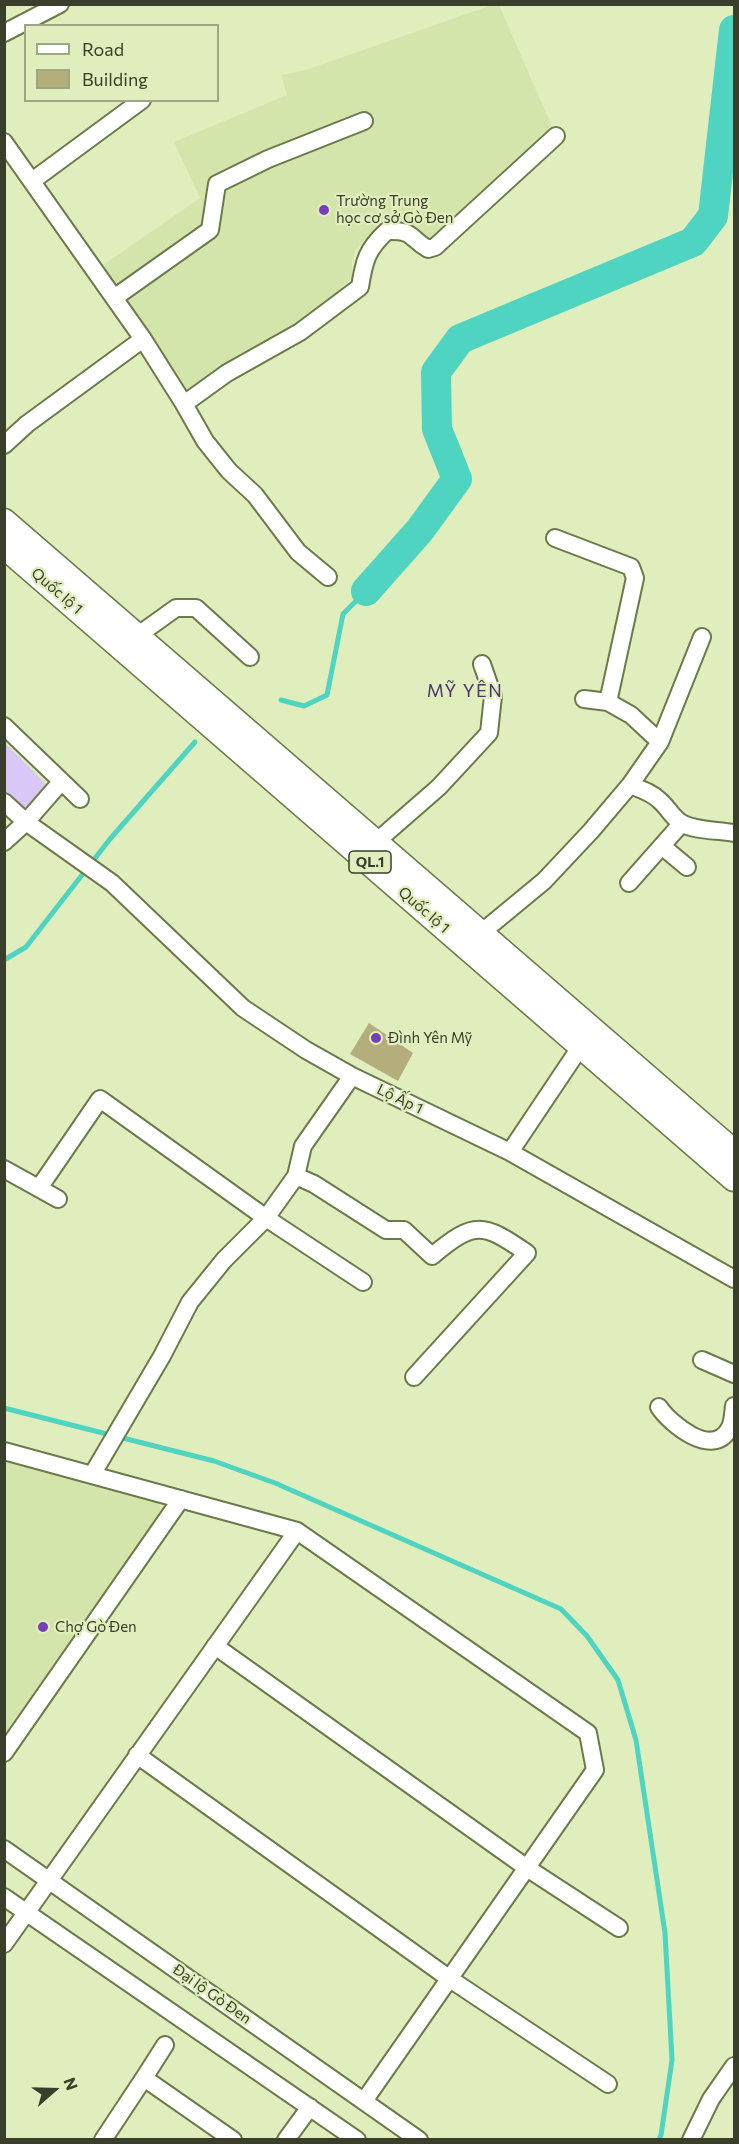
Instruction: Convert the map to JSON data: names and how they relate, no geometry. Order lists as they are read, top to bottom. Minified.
{"streets":{"highway":["Quốc lộ 1","QL.1"],"street":["Lộ Ấp 1","Đại lộ Gò Đen"]},"districts":["MỸ YÊN"],"places":["Trường Trung học cơ sở Gò Đen","Đình Yên Mỹ","Chợ Gò Đen"],"legend":["Road","Building"],"north":"right"}
